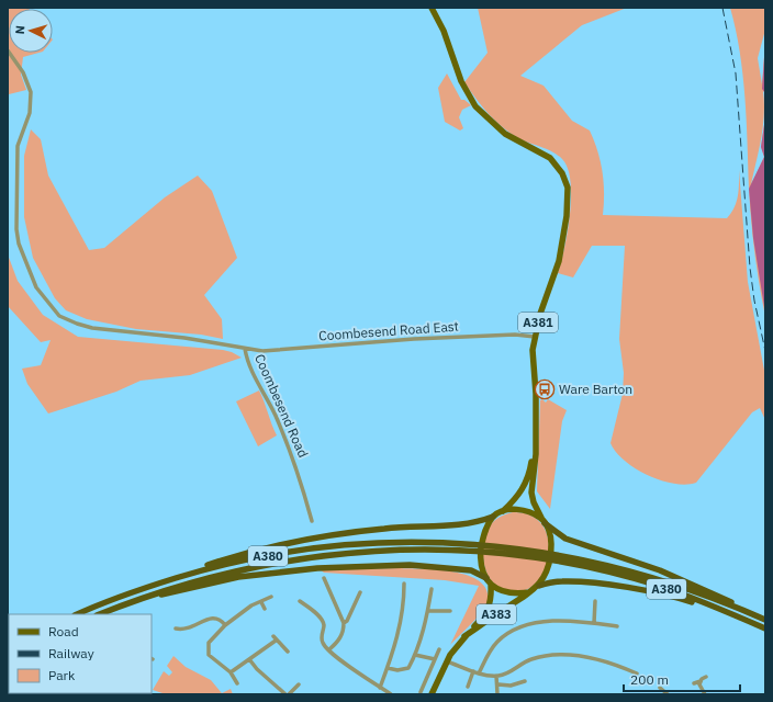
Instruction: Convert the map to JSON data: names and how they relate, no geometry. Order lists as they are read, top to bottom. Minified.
{"streets":{"highway":["A380"],"main road":["A381","A383"],"street":["Coombesend Road East","Coombesend Road"]},"crossings":[["A381","Coombesend Road East"],["A381","A380"],["A381","A383"],["Coombesend Road East","Coombesend Road"],["A380","A383"]],"places":{"bus stop":["Ware Barton"]},"legend":["Road","Railway","Park"],"scale_bar":"200 m","north":"left"}
